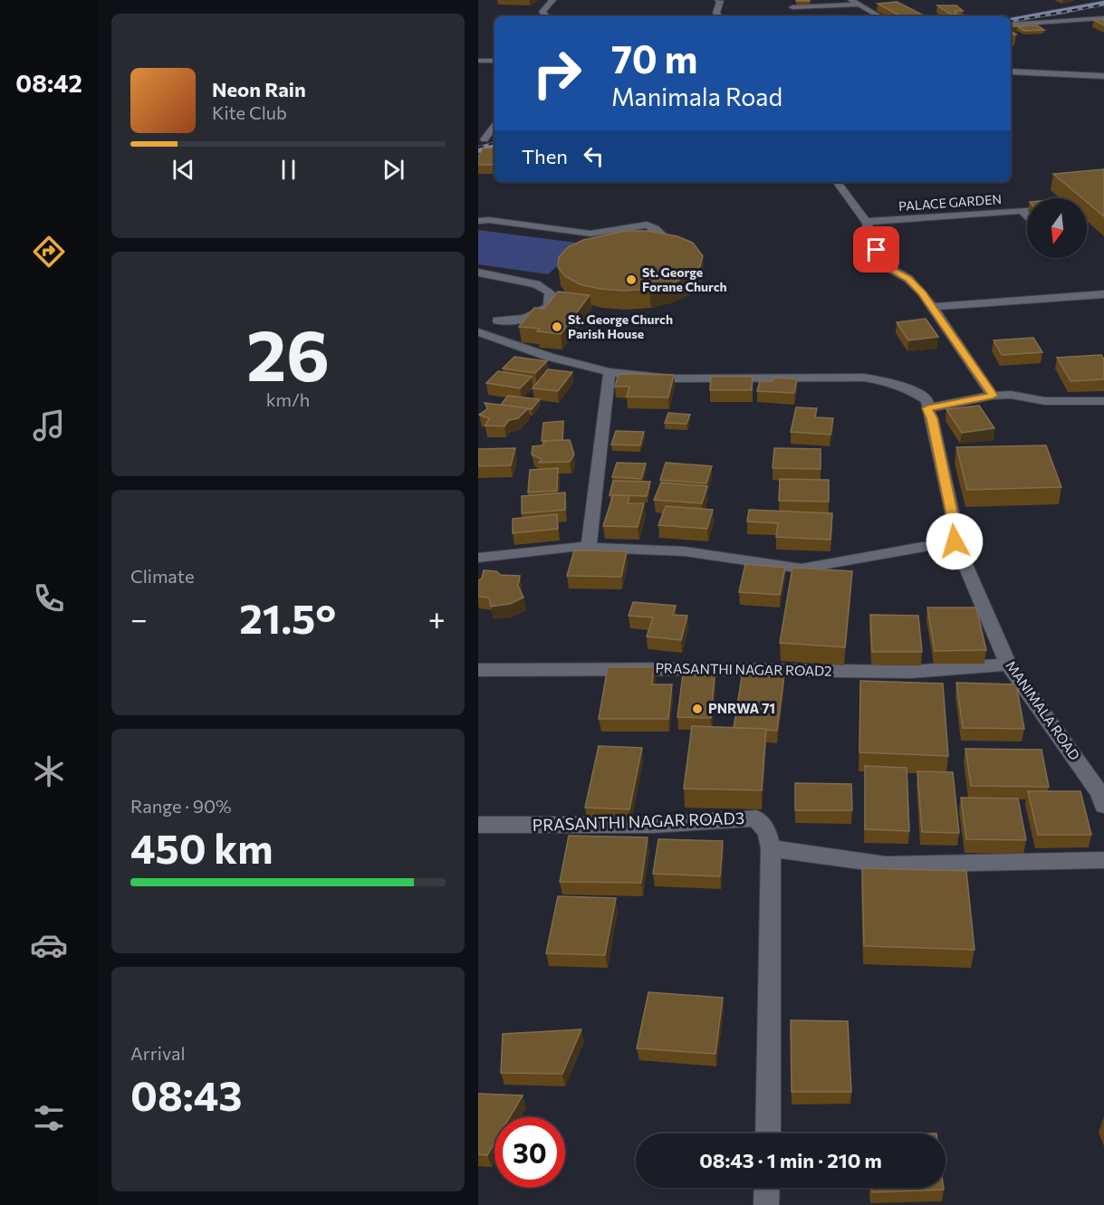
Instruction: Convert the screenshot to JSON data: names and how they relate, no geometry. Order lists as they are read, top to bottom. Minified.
{"streets":{"street":["PALACE GARDEN","PRASANTHI NAGAR ROAD2","MANIMALA ROAD","PRASANTHI NAGAR ROAD3"]},"crossings":[["PRASANTHI NAGAR ROAD2","MANIMALA ROAD"]],"places":["St. George Forane Church","St. George Church Parish House","PNRWA 71"],"north":"bottom","page":{"tabs":"08:42","turn":["70 m","Manimala Road"],"song":["Neon Rain","Kite Club"],"then":"Then","tile":[["26","km/h"],"Climate",["Range · 90%","450 km"],["Arrival","08:43"]],"heat":["−","21.5°","+"],"limit":"30","trip":"08:43 · 1 min · 210 m"}}
